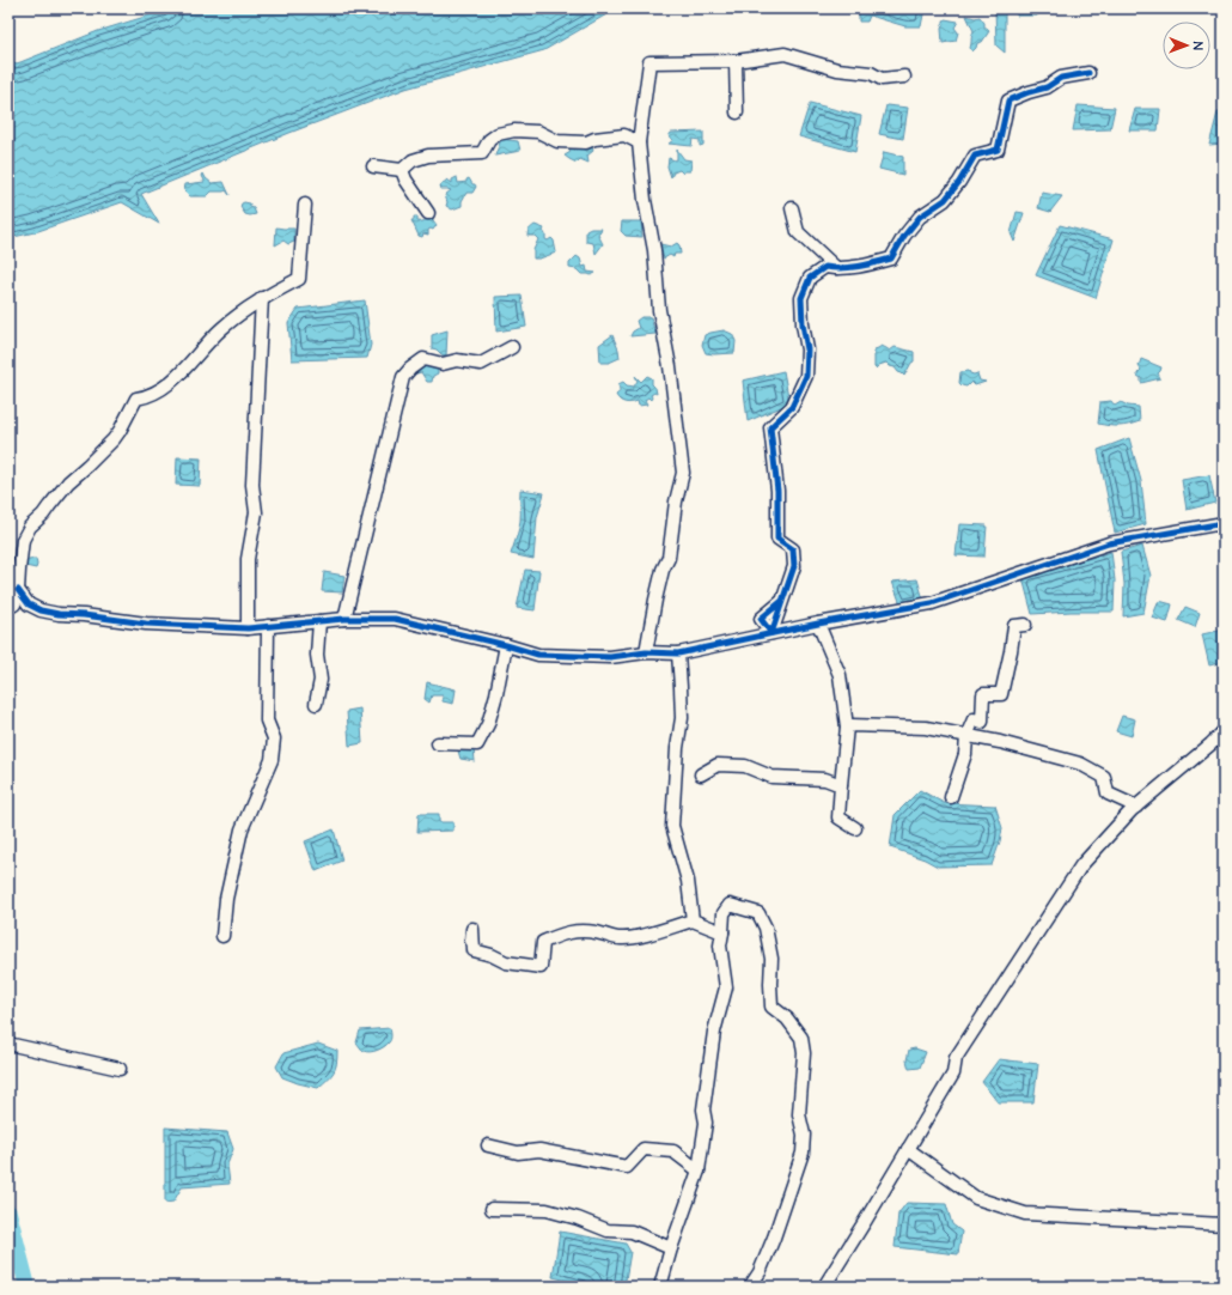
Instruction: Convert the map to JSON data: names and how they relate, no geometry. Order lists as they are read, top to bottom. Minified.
{"north":"right"}
